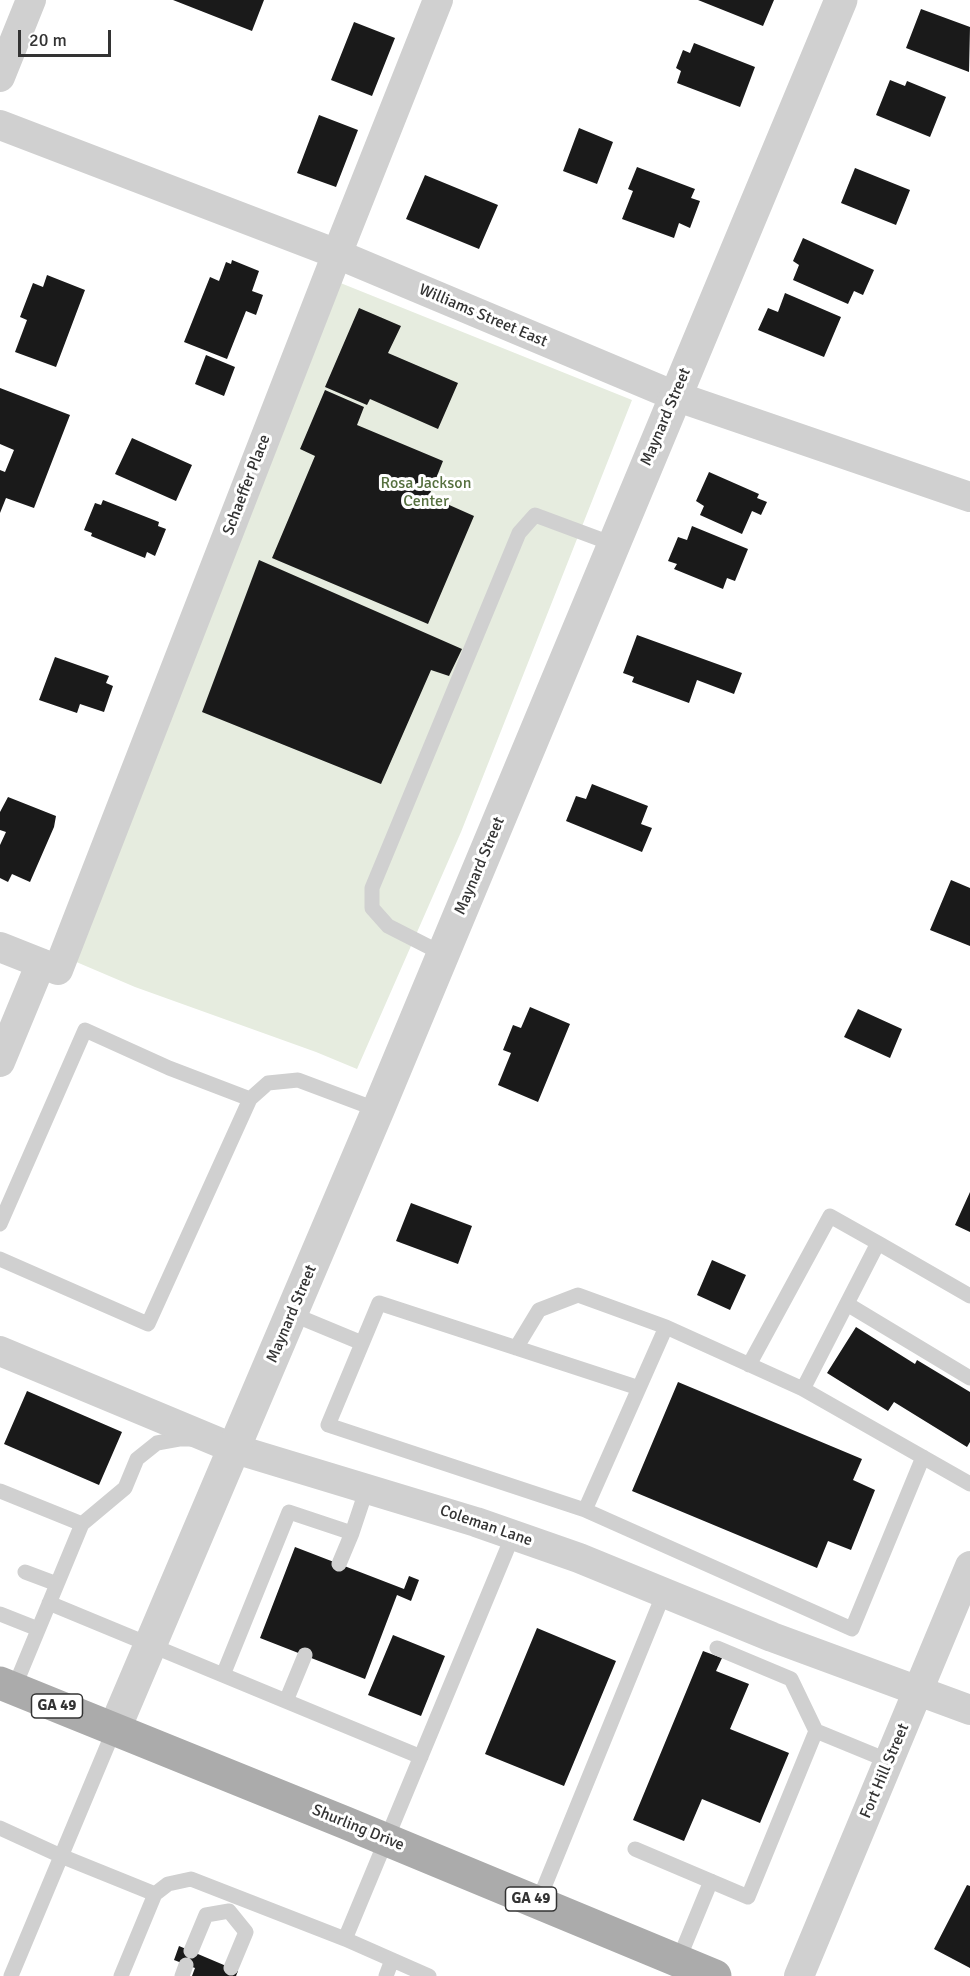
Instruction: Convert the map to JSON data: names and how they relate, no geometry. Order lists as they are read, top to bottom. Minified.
{"streets":{"main road":["GA 49","Shurling Drive"],"street":["Williams Street East","Maynard Street","Schaeffer Place","Coleman Lane","Fort Hill Street"]},"crossings":[["Williams Street East","Maynard Street"],["Williams Street East","Schaeffer Place"],["Maynard Street","Coleman Lane"],["Maynard Street","Shurling Drive"],["Coleman Lane","Fort Hill Street"]],"parks":["Rosa Jackson Center"],"scale_bar":"20 m"}
